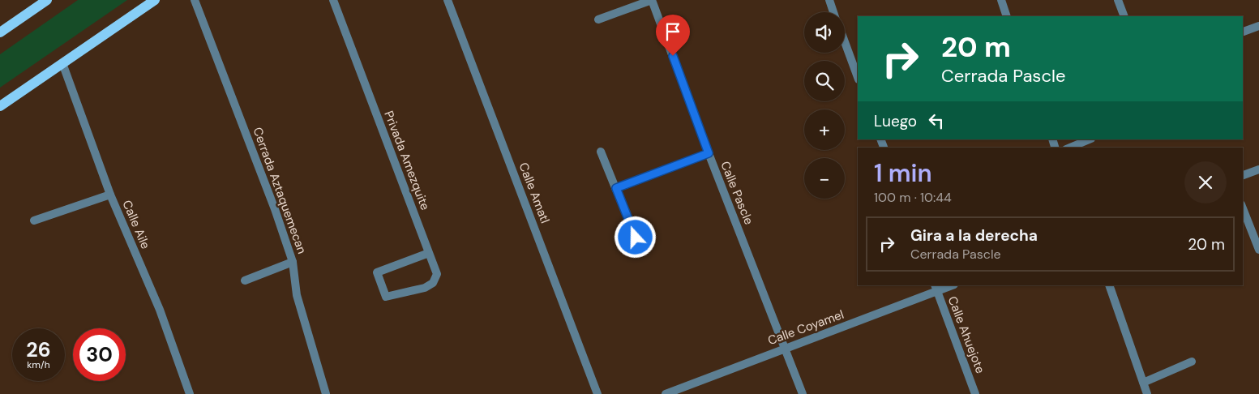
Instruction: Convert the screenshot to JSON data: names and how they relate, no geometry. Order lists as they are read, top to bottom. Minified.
{"streets":{"street":["Privada Amezquite","Cerrada Aztaquemecan","Calle Amatl","Calle Pascle","Calle Aile","Calle Coyamel","Calle Ahuejote"]},"crossings":[["Calle Pascle","Calle Coyamel"],["Calle Coyamel","Calle Ahuejote"]],"page":{"map_buttons":["+","−"],"turn":["20 m","Cerrada Pascle"],"then":"Luego","heading":["1 min","100 m · 10:44"],"list":[{"name":"Gira a la derecha","note":"Cerrada Pascle","value":"20 m"}],"speed":"26 km/h","limit":"30"}}
